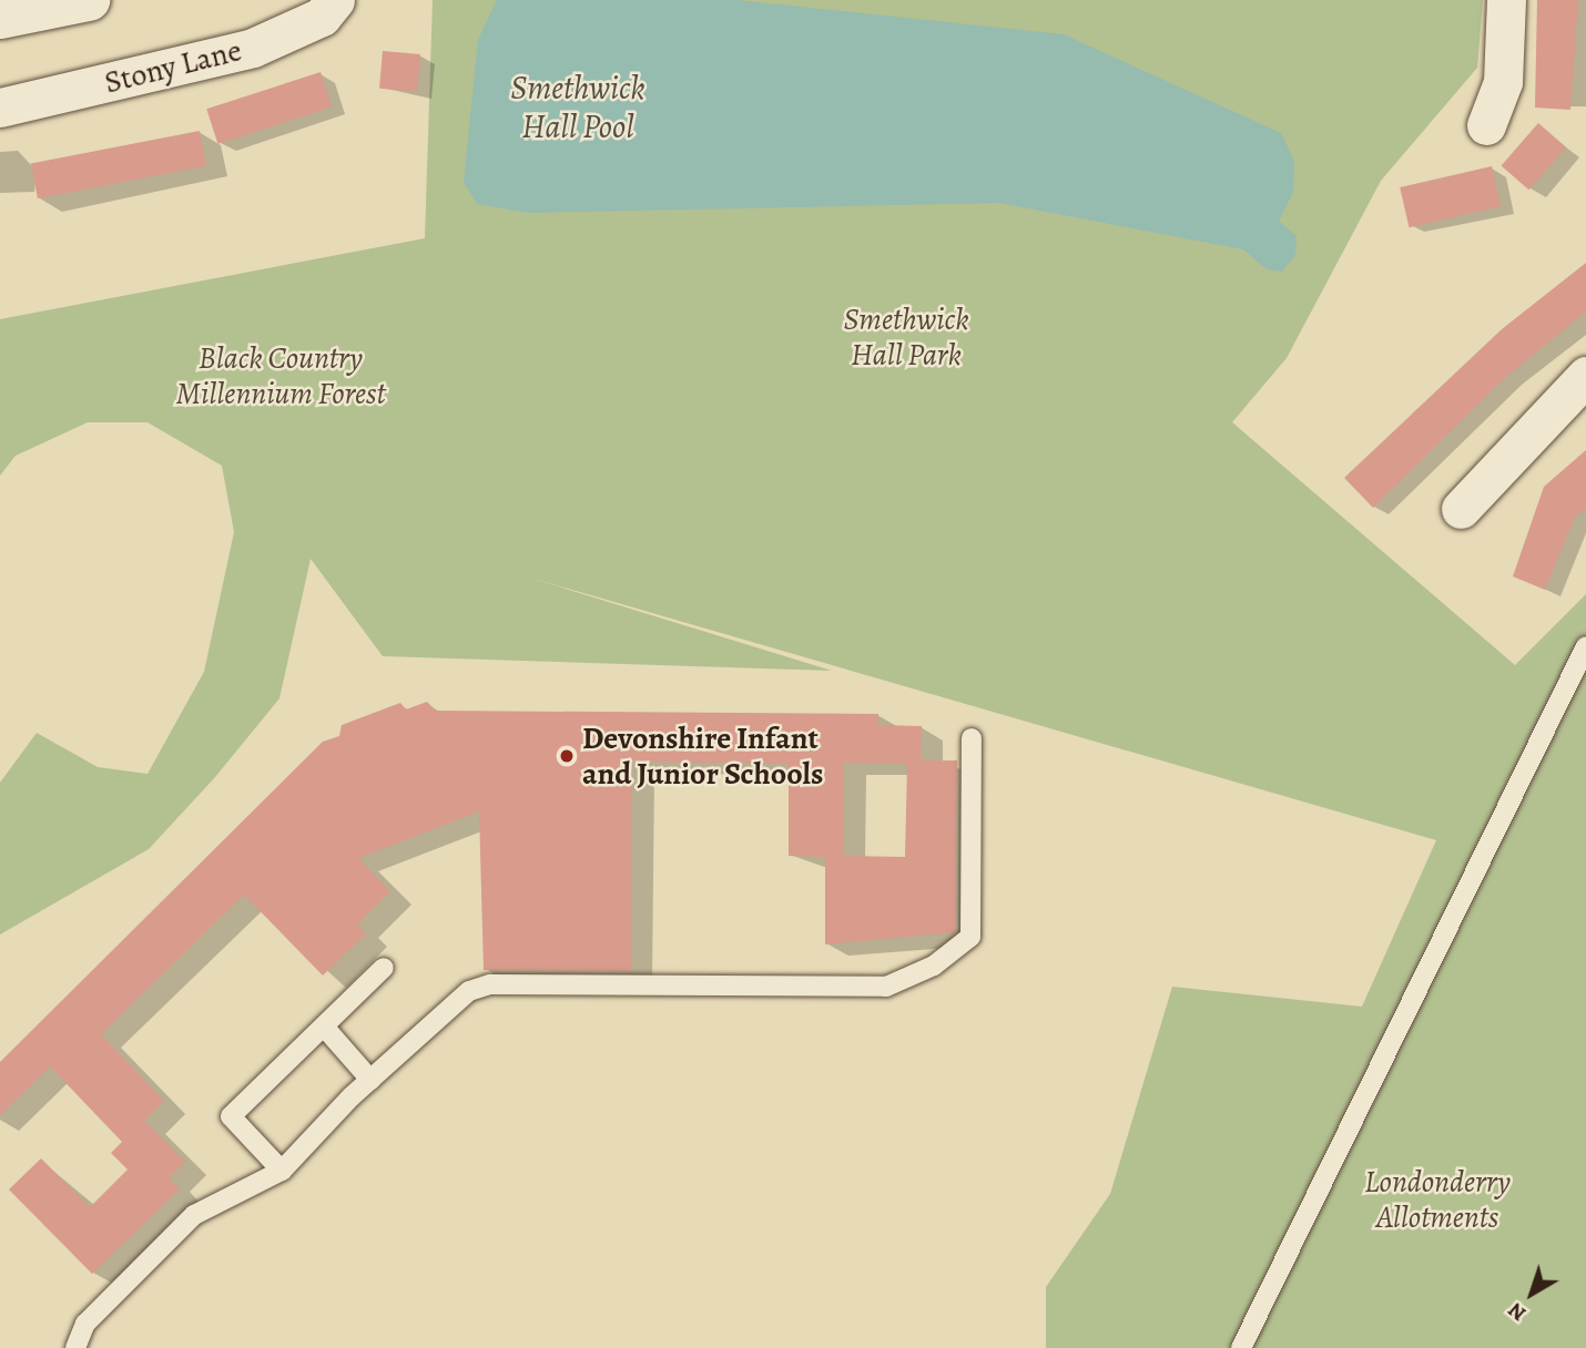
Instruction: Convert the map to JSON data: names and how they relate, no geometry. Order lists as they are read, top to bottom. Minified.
{"streets":{"street":["Stony Lane"]},"water":["Smethwick Hall Pool"],"parks":["Smethwick Hall Park","Black Country Millennium Forest","Londonderry Allotments"],"places":["Devonshire Infant and Junior Schools"],"north":"bottom left"}
